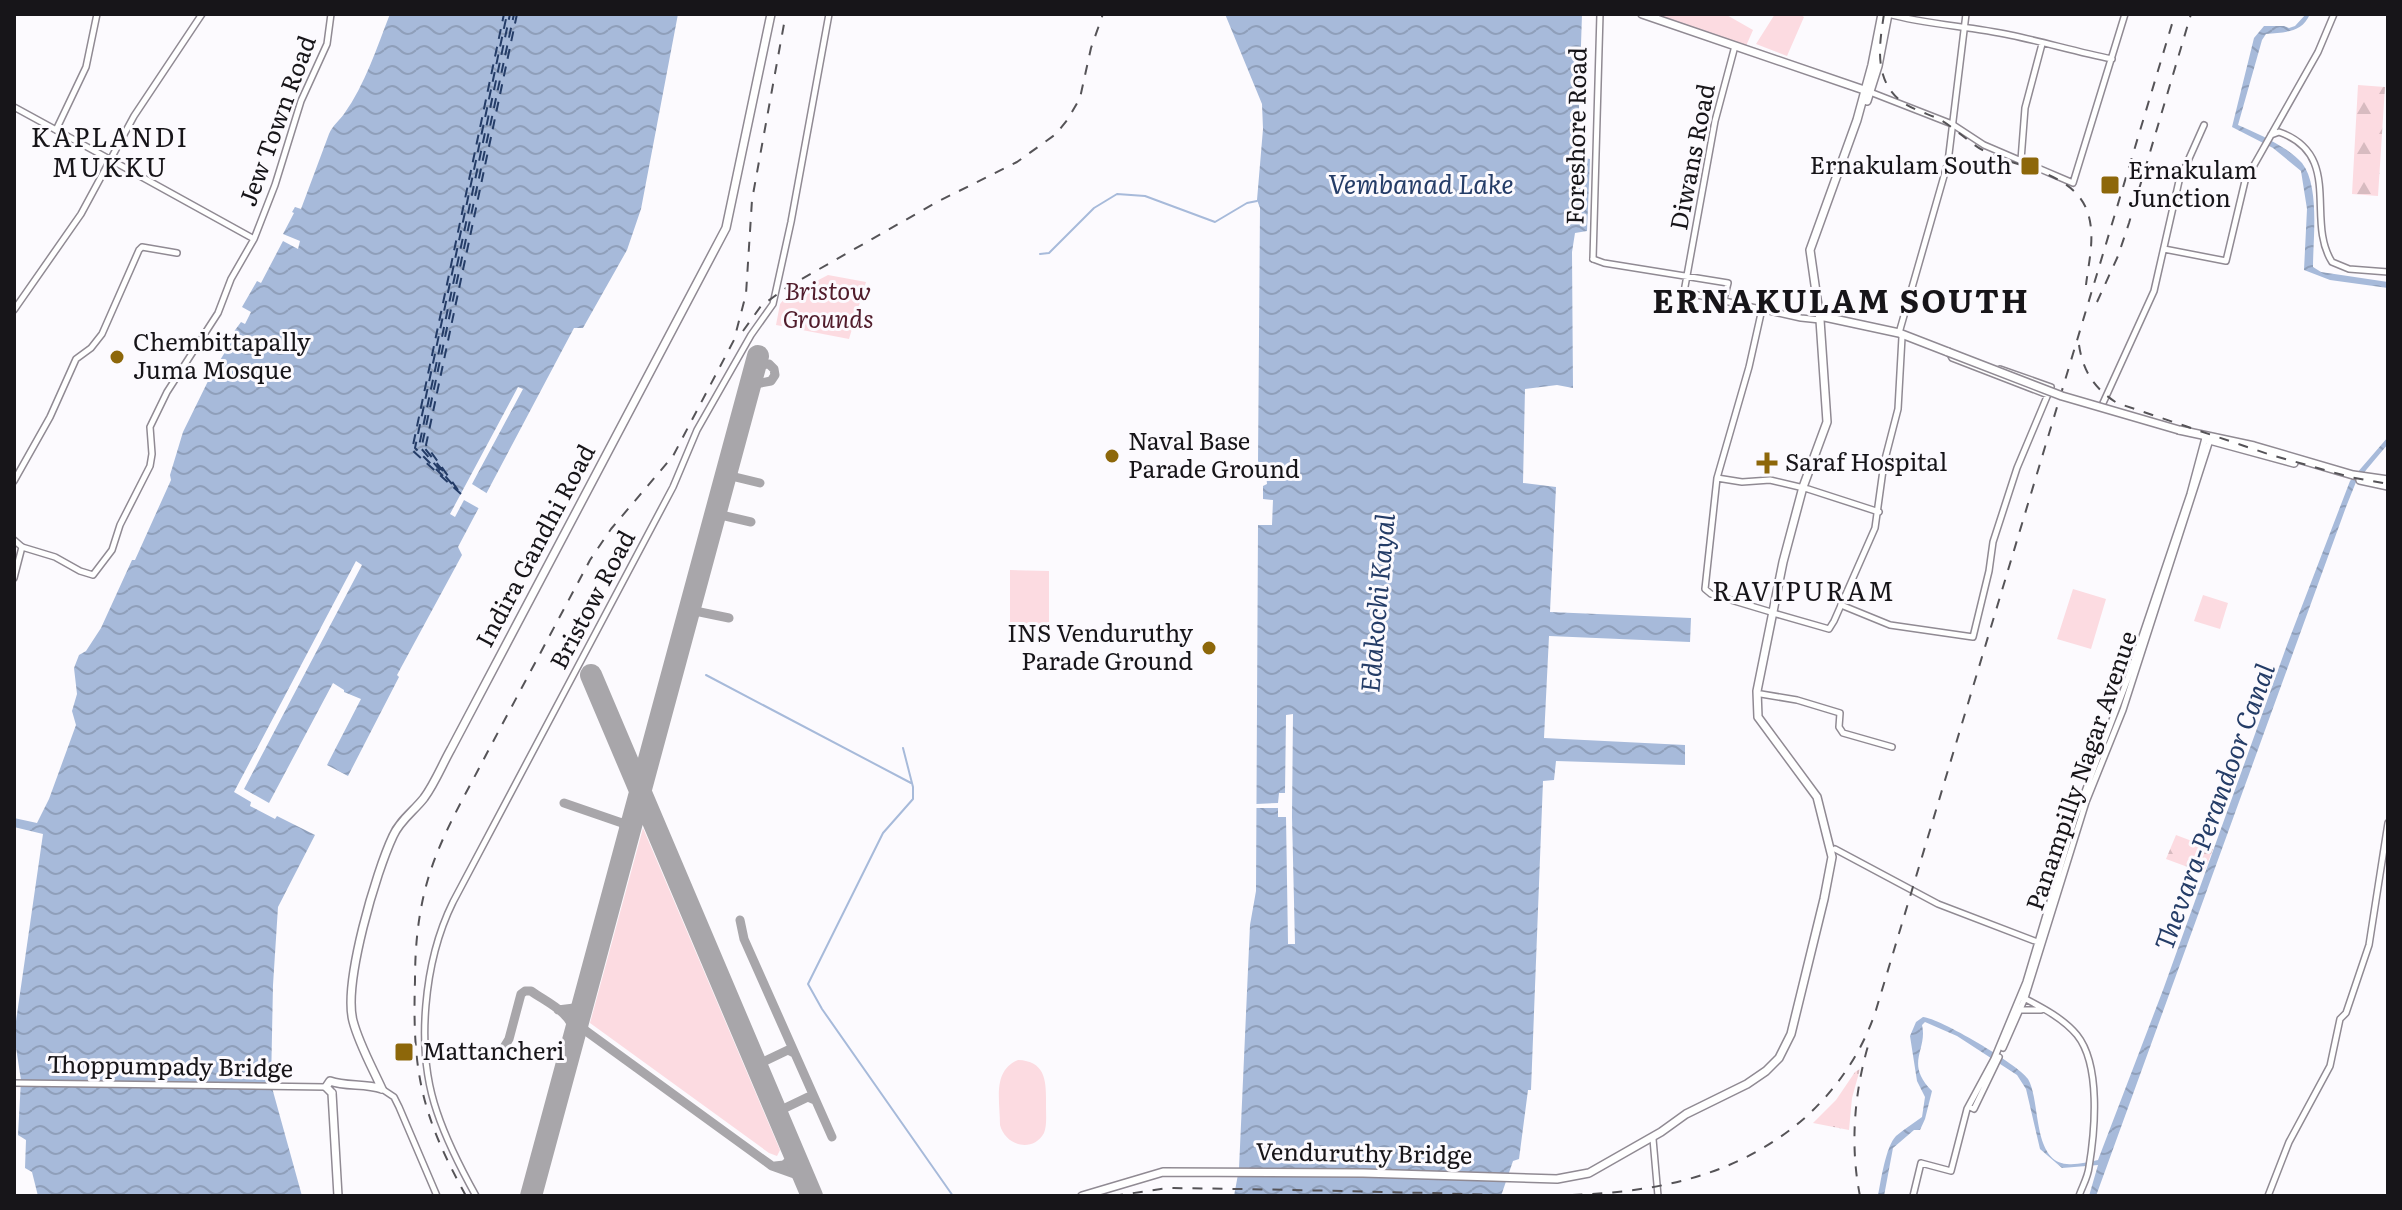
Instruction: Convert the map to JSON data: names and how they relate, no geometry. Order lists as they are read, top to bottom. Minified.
{"streets":{"main road":["Indira Gandhi Road","Venduruthy Bridge"],"street":["Jew Town Road","Foreshore Road","Diwans Road","Bristow Road","Panampilly Nagar Avenue","Thoppumpady Bridge"]},"crossings":[["Foreshore Road","Diwans Road"]],"districts":["KAPLANDI MUKKU","ERNAKULAM SOUTH","RAVIPURAM"],"water":["Vembanad Lake","Edakochi Kayal","Thevara-Perandoor Canal"],"parks":["Bristow Grounds"],"places":{"transit":["Ernakulam South","Ernakulam Junction","Mattancheri"],"other":["Chembittapally Juma Mosque","Naval Base Parade Ground","INS Venduruthy Parade Ground"],"health":["Saraf Hospital"]}}
